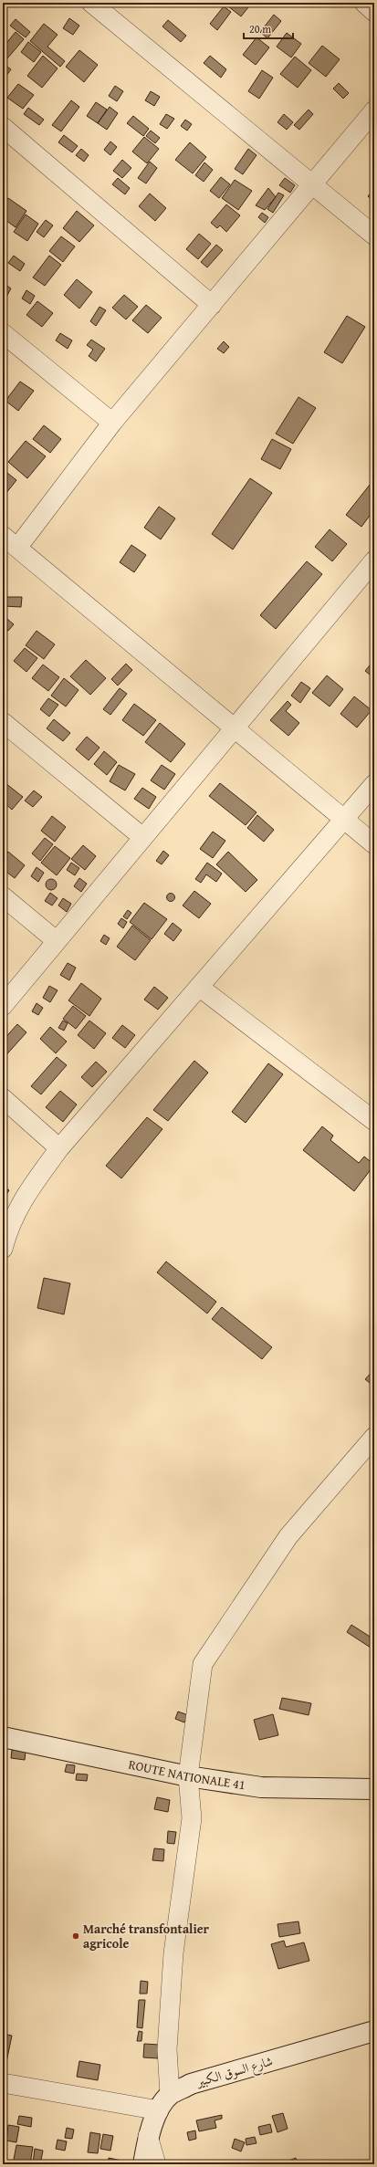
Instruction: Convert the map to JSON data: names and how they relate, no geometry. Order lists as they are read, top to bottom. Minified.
{"streets":{"street":["ROUTE NATIONALE 41","شارع السوق الكبير"]},"places":["Marché transfontalier agricole"],"scale_bar":"20 m"}
